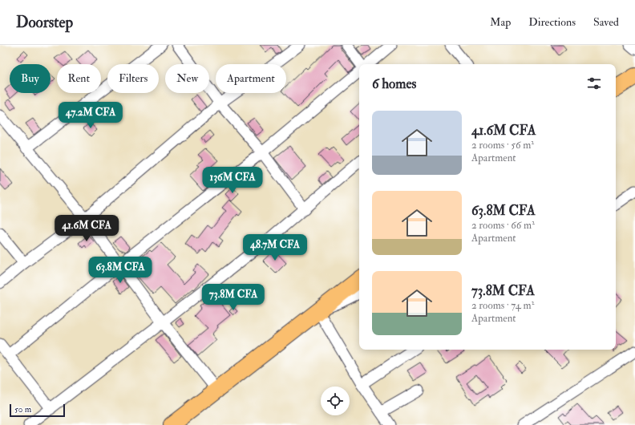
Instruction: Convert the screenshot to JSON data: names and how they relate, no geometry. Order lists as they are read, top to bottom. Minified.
{"scale_bar":"50 m","page":{"header":"Doorstep","nav":["Map","Directions","Saved"],"chip":["Buy","Rent","Filters","New","Apartment"],"heading":"6 homes","price":["47.2M CFA","136M CFA","41.6M CFA","48.7M CFA","63.8M CFA","73.8M CFA"],"list":[{"name":"41.6M CFA","note":"2 rooms · 56 m² · Apartment"},{"name":"63.8M CFA","note":"2 rooms · 66 m² · Apartment"},{"name":"73.8M CFA","note":"2 rooms · 74 m² · Apartment"}],"scale":"50 m"}}
